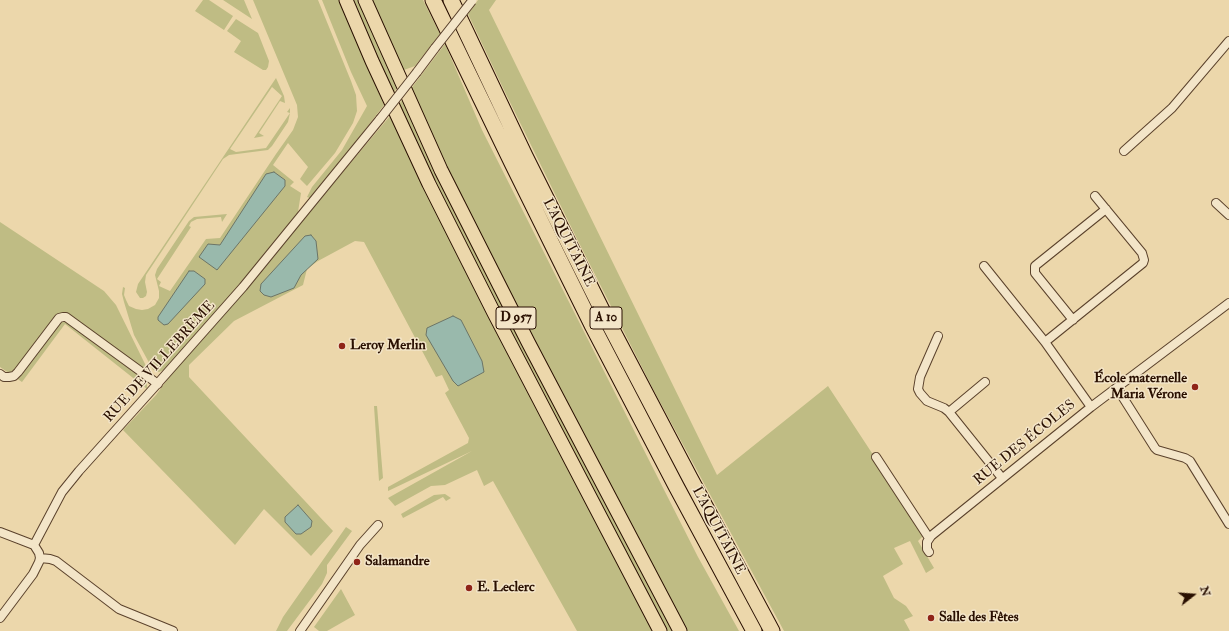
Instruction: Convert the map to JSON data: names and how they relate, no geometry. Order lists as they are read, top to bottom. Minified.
{"streets":{"highway":["L'AQUITAINE","A 10"],"main road":["D 957"],"street":["RUE DE VILLEBRÈME","RUE DES ÉCOLES"]},"places":["Leroy Merlin","École maternelle Maria Vérone","Salamandre","E. Leclerc","Salle des Fêtes"],"north":"right"}
